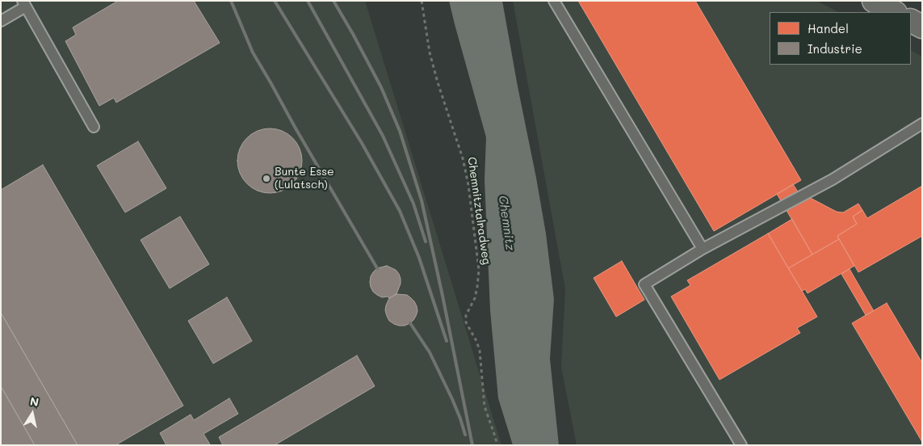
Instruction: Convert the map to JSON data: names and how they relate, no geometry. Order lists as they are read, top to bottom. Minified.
{"streets":{"path":["Chemnitztalradweg"]},"water":["Chemnitz"],"places":["Bunte Esse (Lulatsch)"],"legend":["Handel","Industrie"],"north":"top"}
